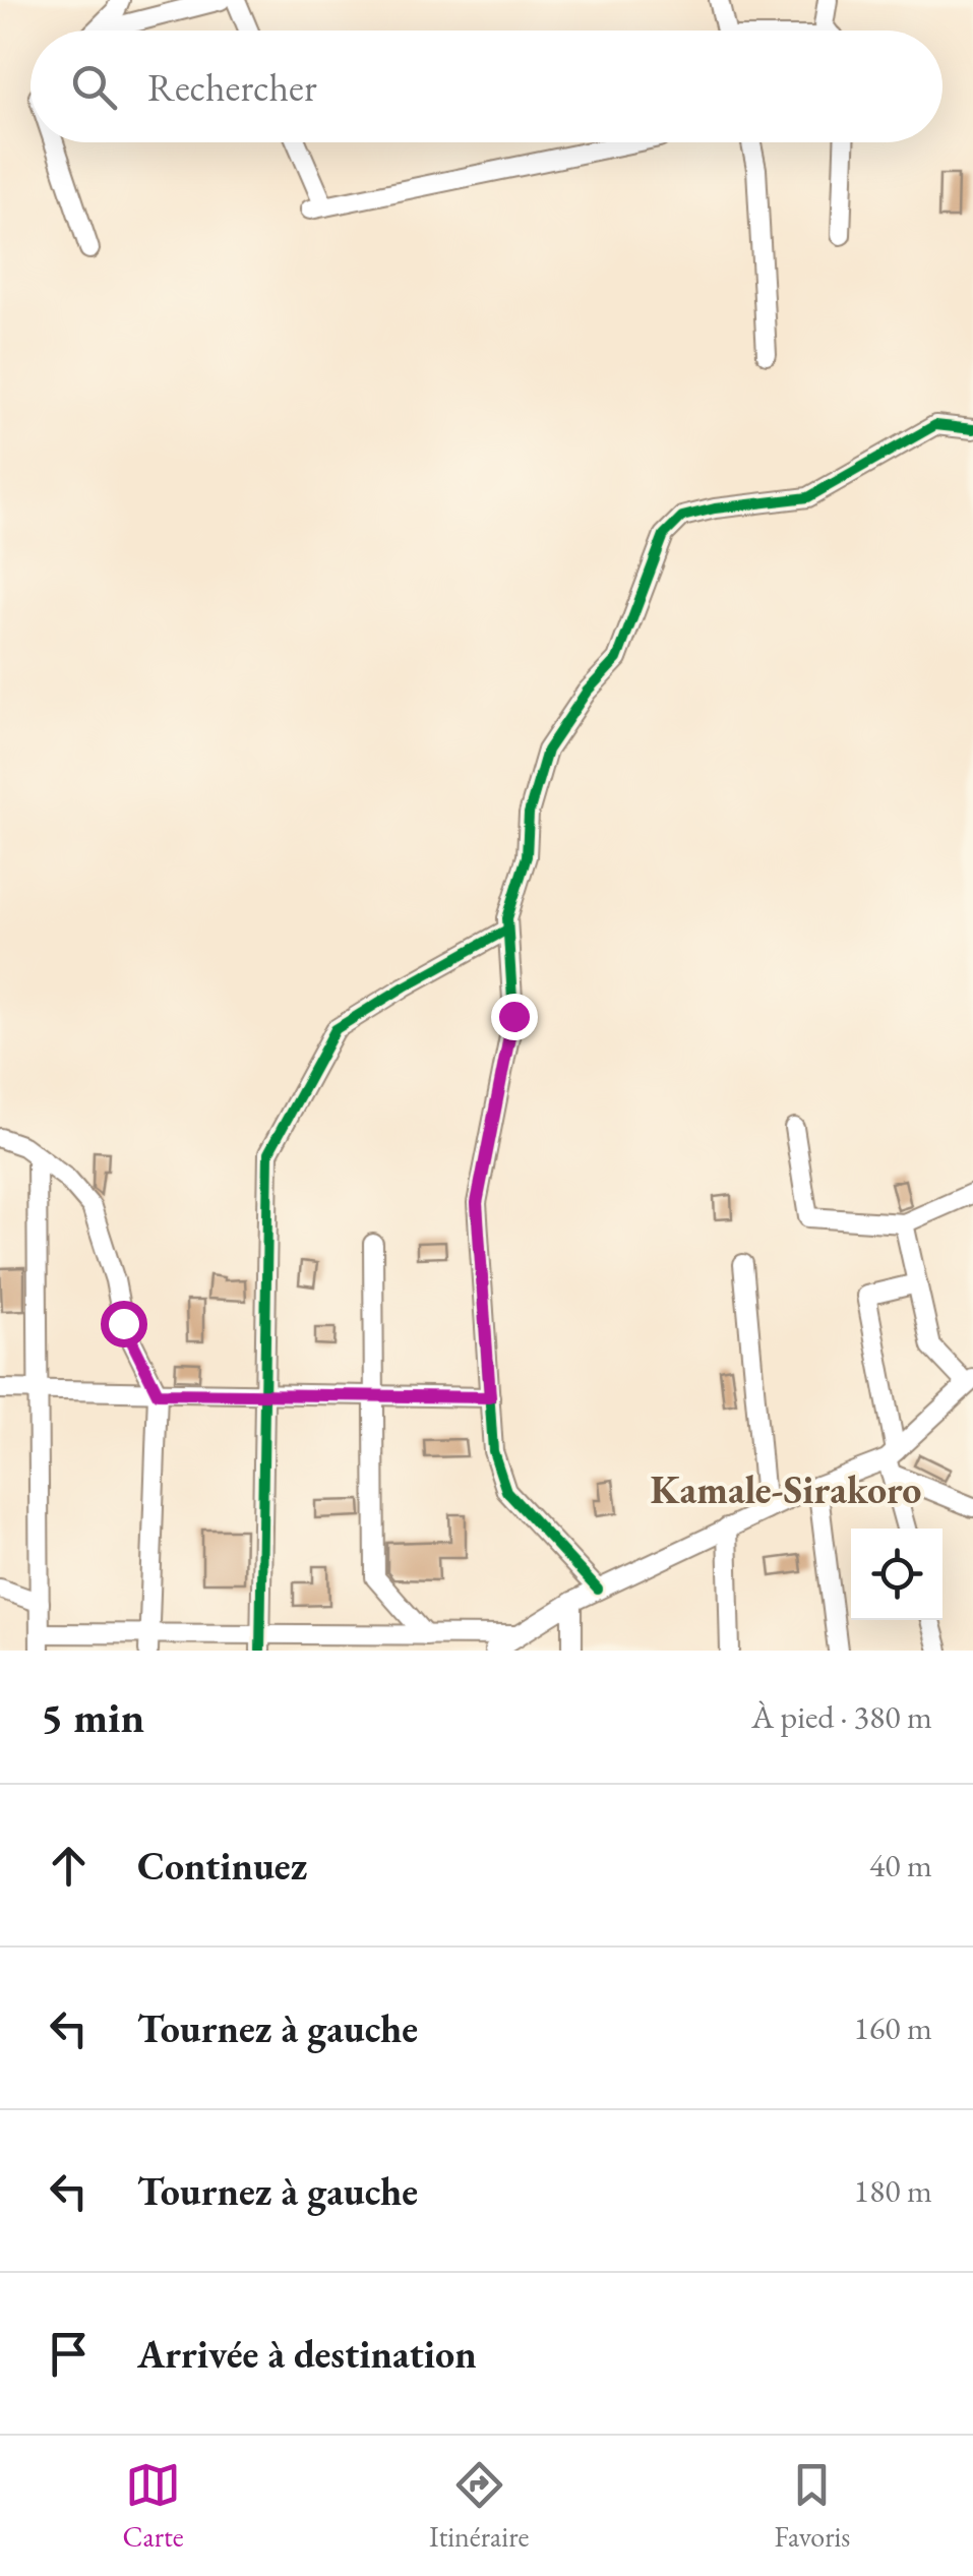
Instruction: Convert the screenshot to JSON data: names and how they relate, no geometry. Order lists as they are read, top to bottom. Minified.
{"districts":["Kamale-Sirakoro"],"page":{"search":"Rechercher","heading":["5 min","À pied · 380 m"],"list":[["Continuez","40 m"],["Tournez à gauche","160 m"],["Tournez à gauche","180 m"],"Arrivée à destination"],"nav":["Carte","Itinéraire","Favoris"]}}
